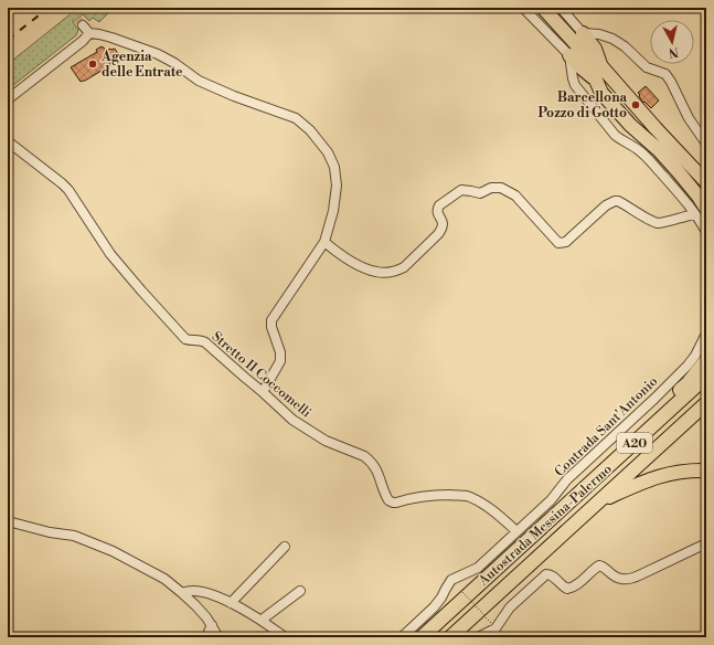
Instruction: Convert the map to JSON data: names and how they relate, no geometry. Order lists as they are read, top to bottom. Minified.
{"streets":{"highway":["A20","Autostrada Messina-Palermo"],"street":["Stretto II Coccomelli","Contrada Sant'Antonio"]},"crossings":[["Stretto II Coccomelli","Contrada Sant'Antonio"]],"places":["Agenzia delle Entrate","Barcellona Pozzo di Gotto"],"north":"bottom"}
